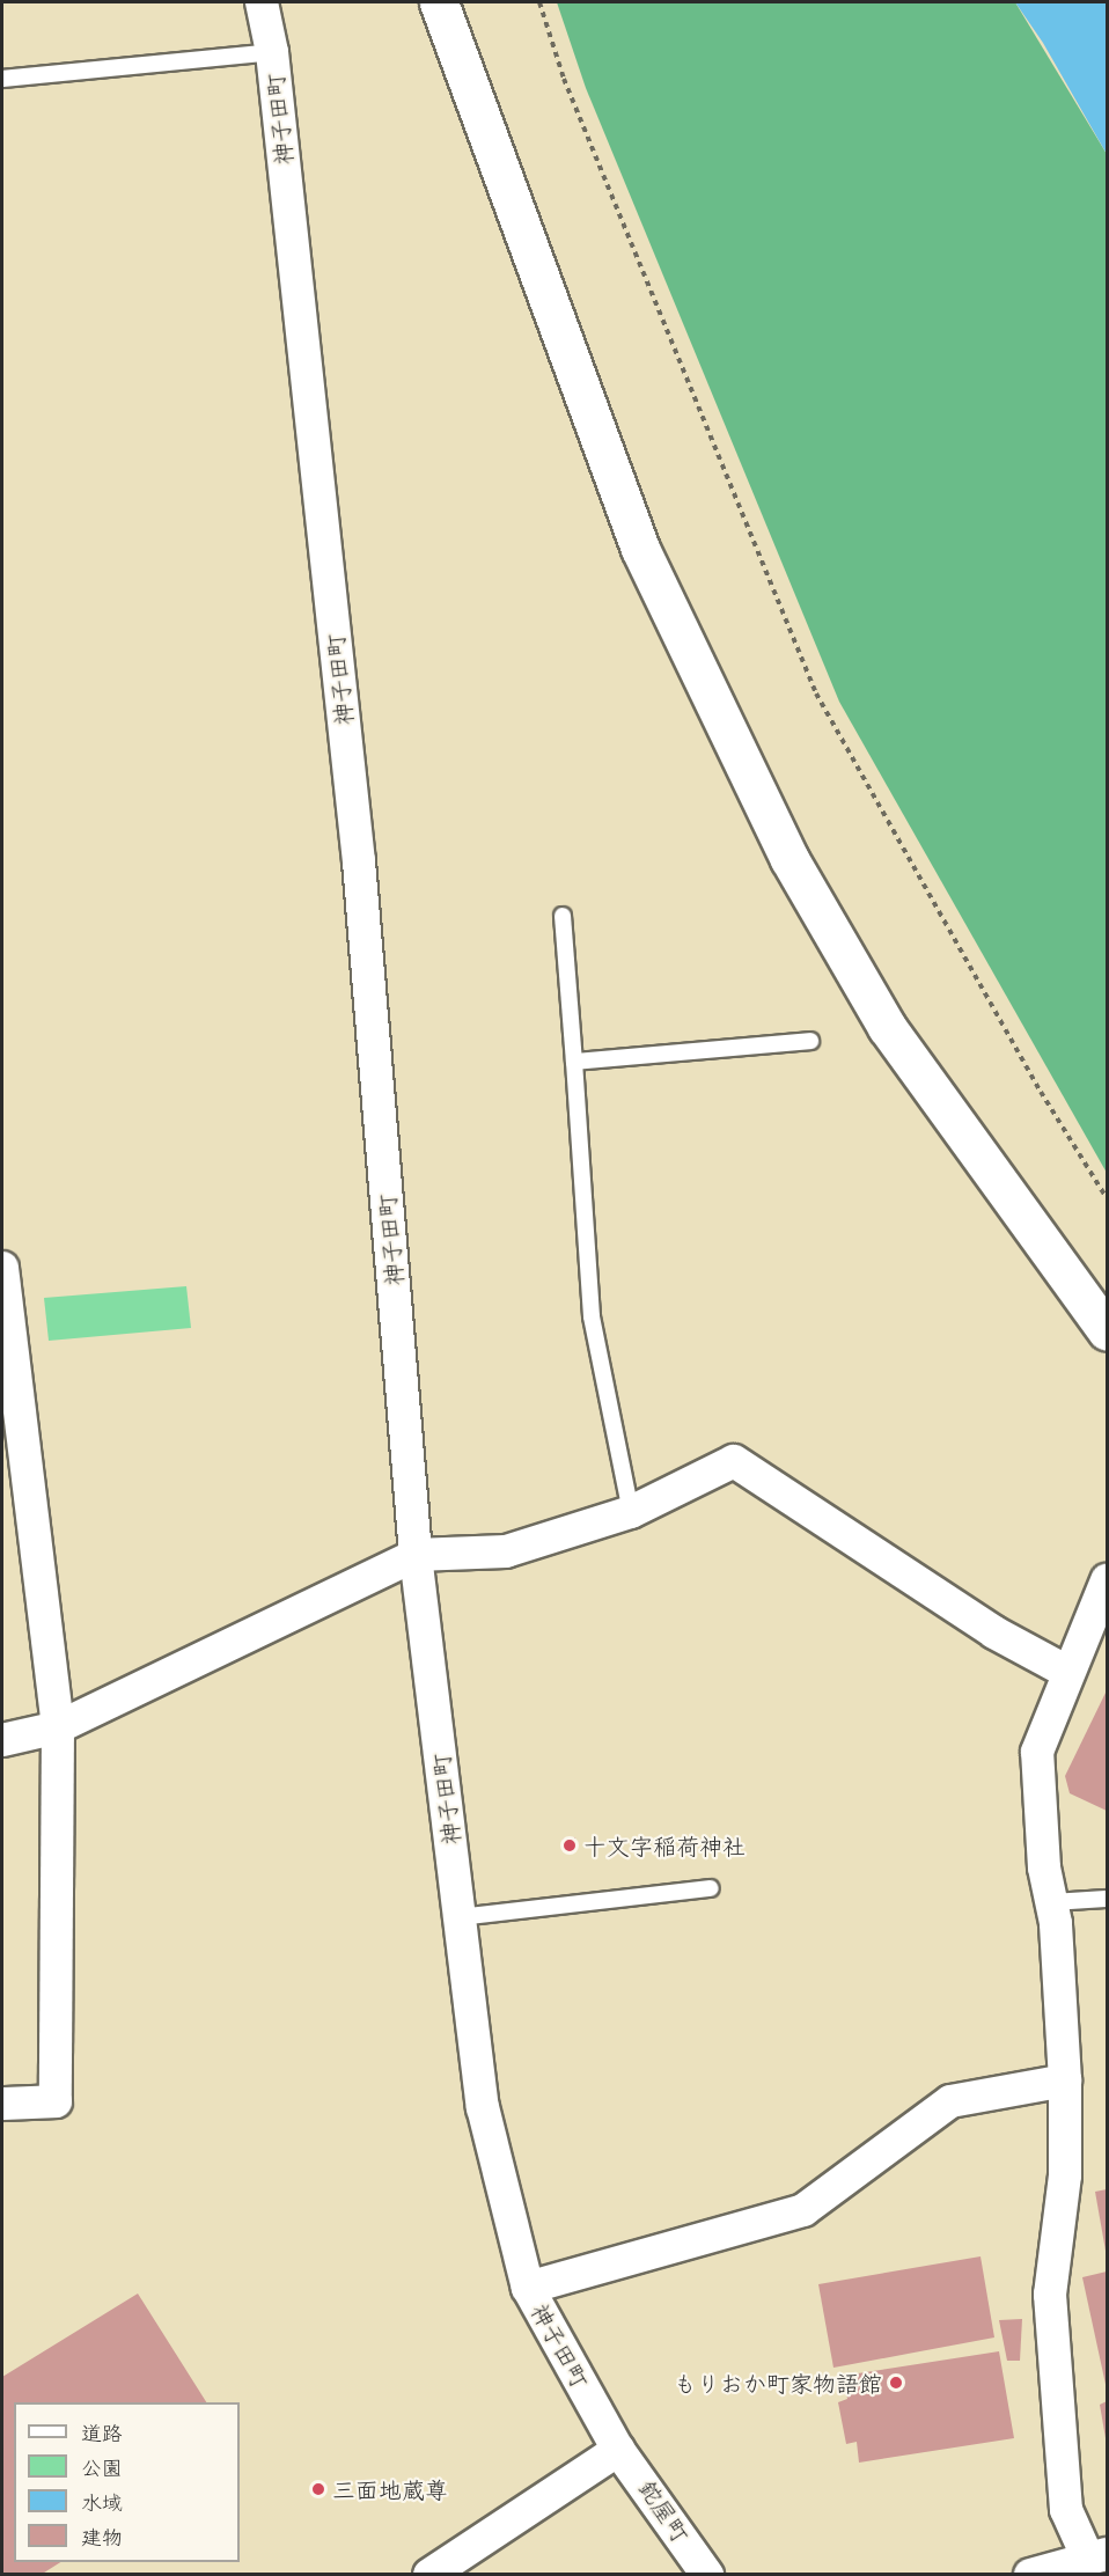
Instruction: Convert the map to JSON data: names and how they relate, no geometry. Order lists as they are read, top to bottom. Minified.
{"streets":{"street":["神子田町","鉈屋町"]},"crossings":[["神子田町","鉈屋町"]],"places":["十文字稲荷神社","もりおか町家物語館","三面地蔵尊"],"legend":["道路","公園","水域","建物"]}
